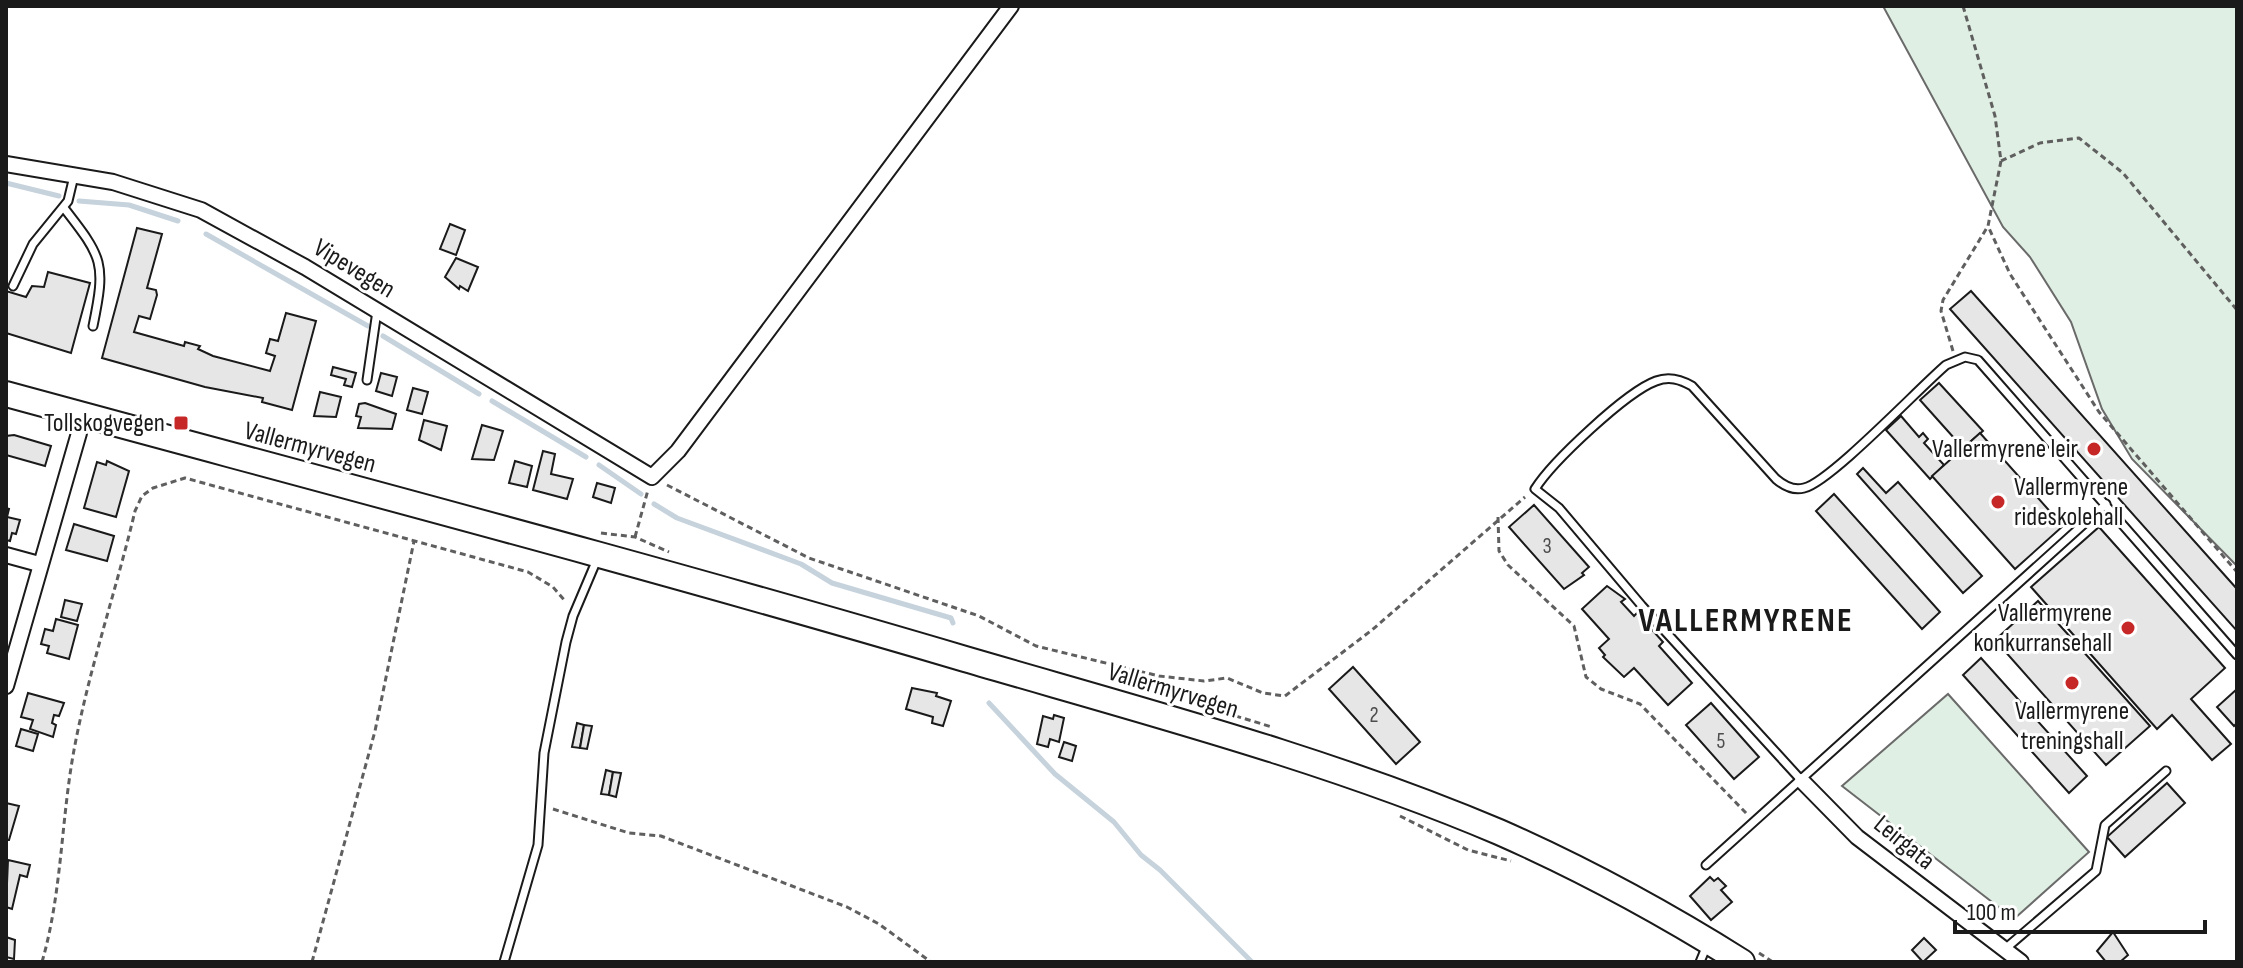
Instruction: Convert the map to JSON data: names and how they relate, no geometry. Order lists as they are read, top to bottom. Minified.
{"streets":{"main road":["Vallermyrvegen"],"street":["Vipevegen","Leirgata"]},"districts":["VALLERMYRENE"],"places":{"transit":["Tollskogvegen"],"other":["Vallermyrene leir","Vallermyrene rideskolehall","Vallermyrene konkurransehall","Vallermyrene treningshall"]},"house_numbers":["3","2","5"],"scale_bar":"100 m"}
